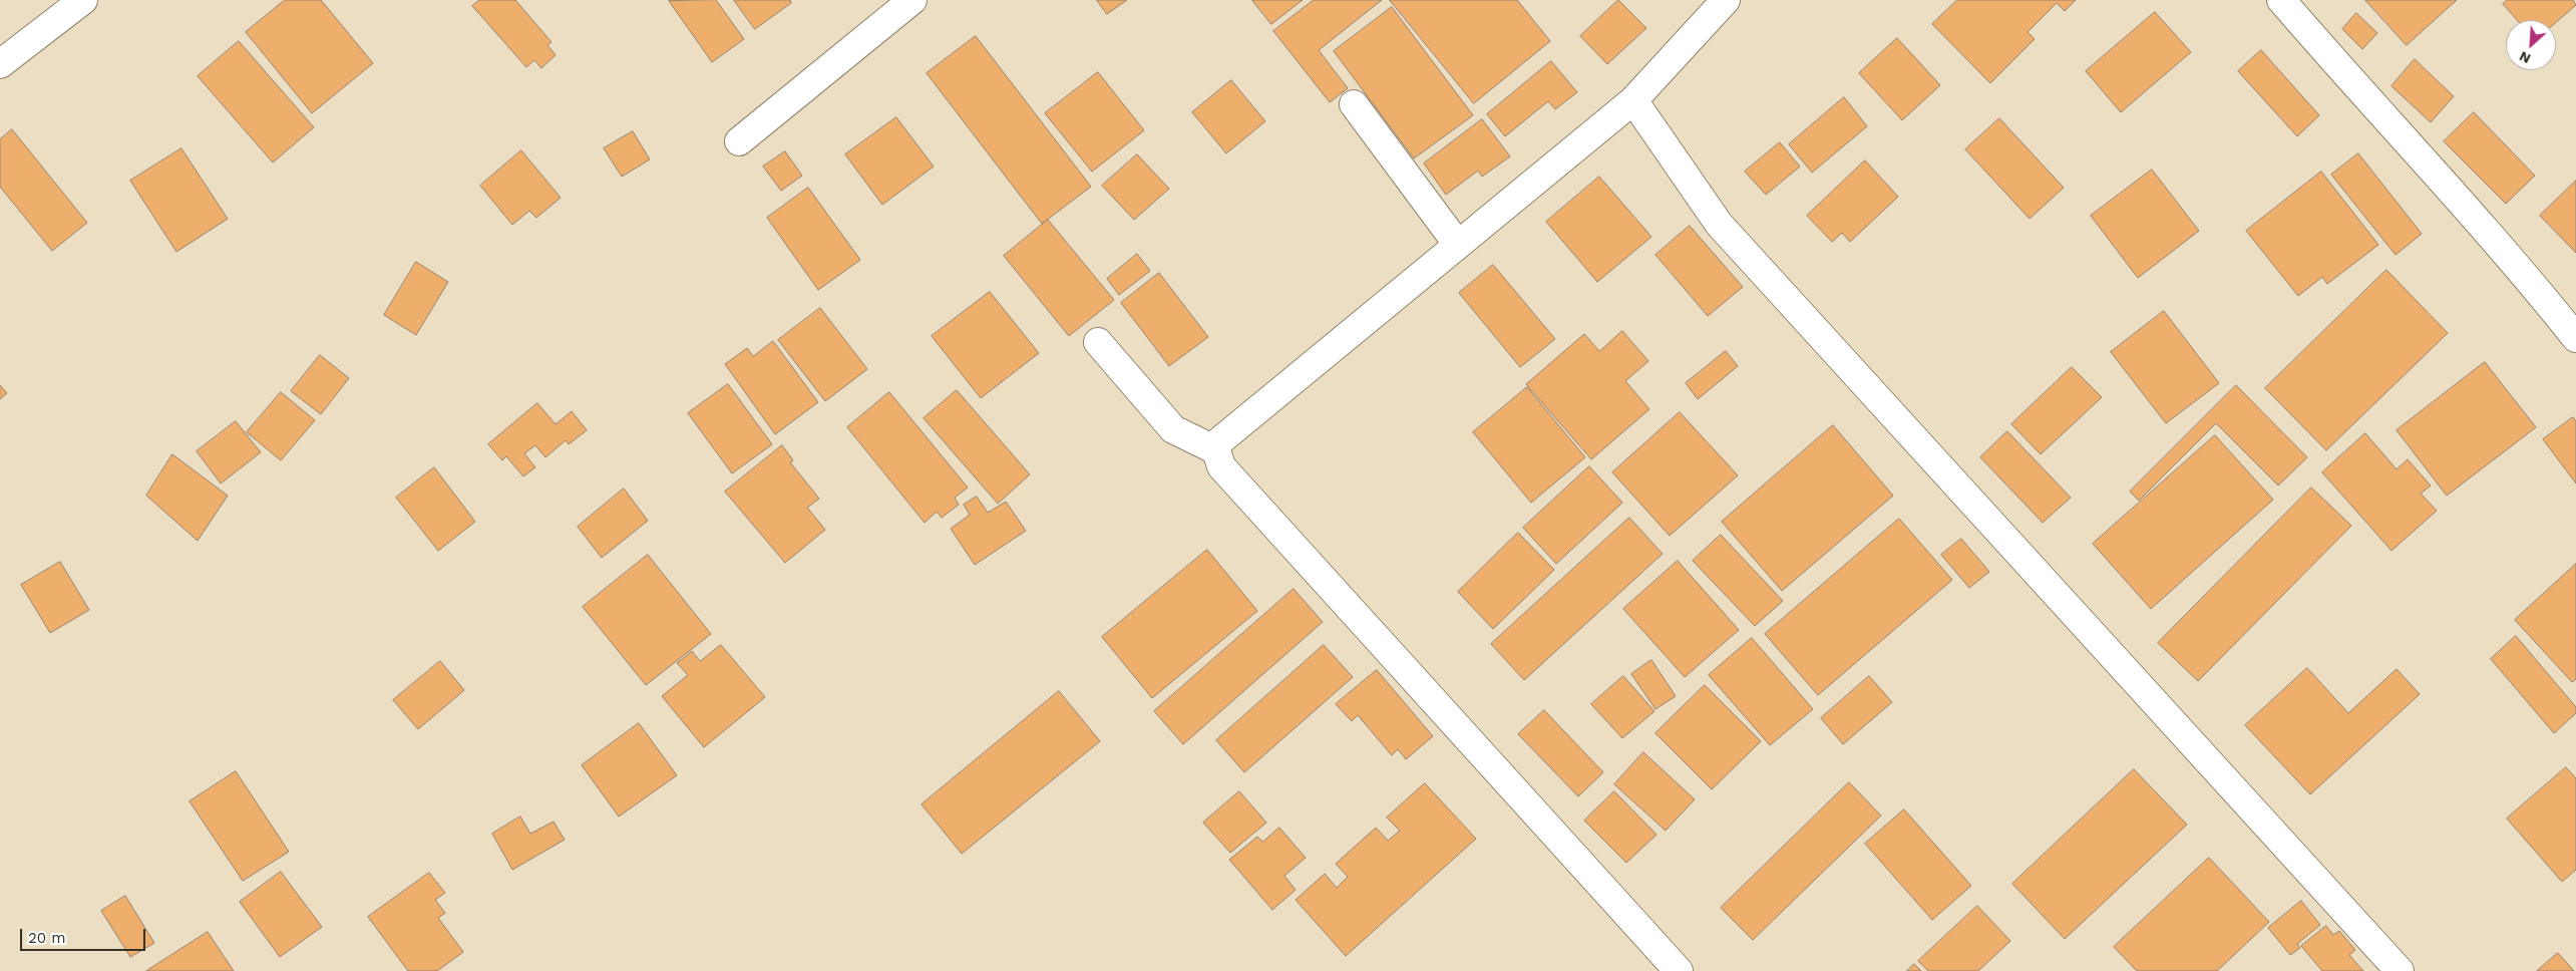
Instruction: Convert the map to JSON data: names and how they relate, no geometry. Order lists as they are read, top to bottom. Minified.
{"scale_bar":"20 m","north":"bottom left"}
